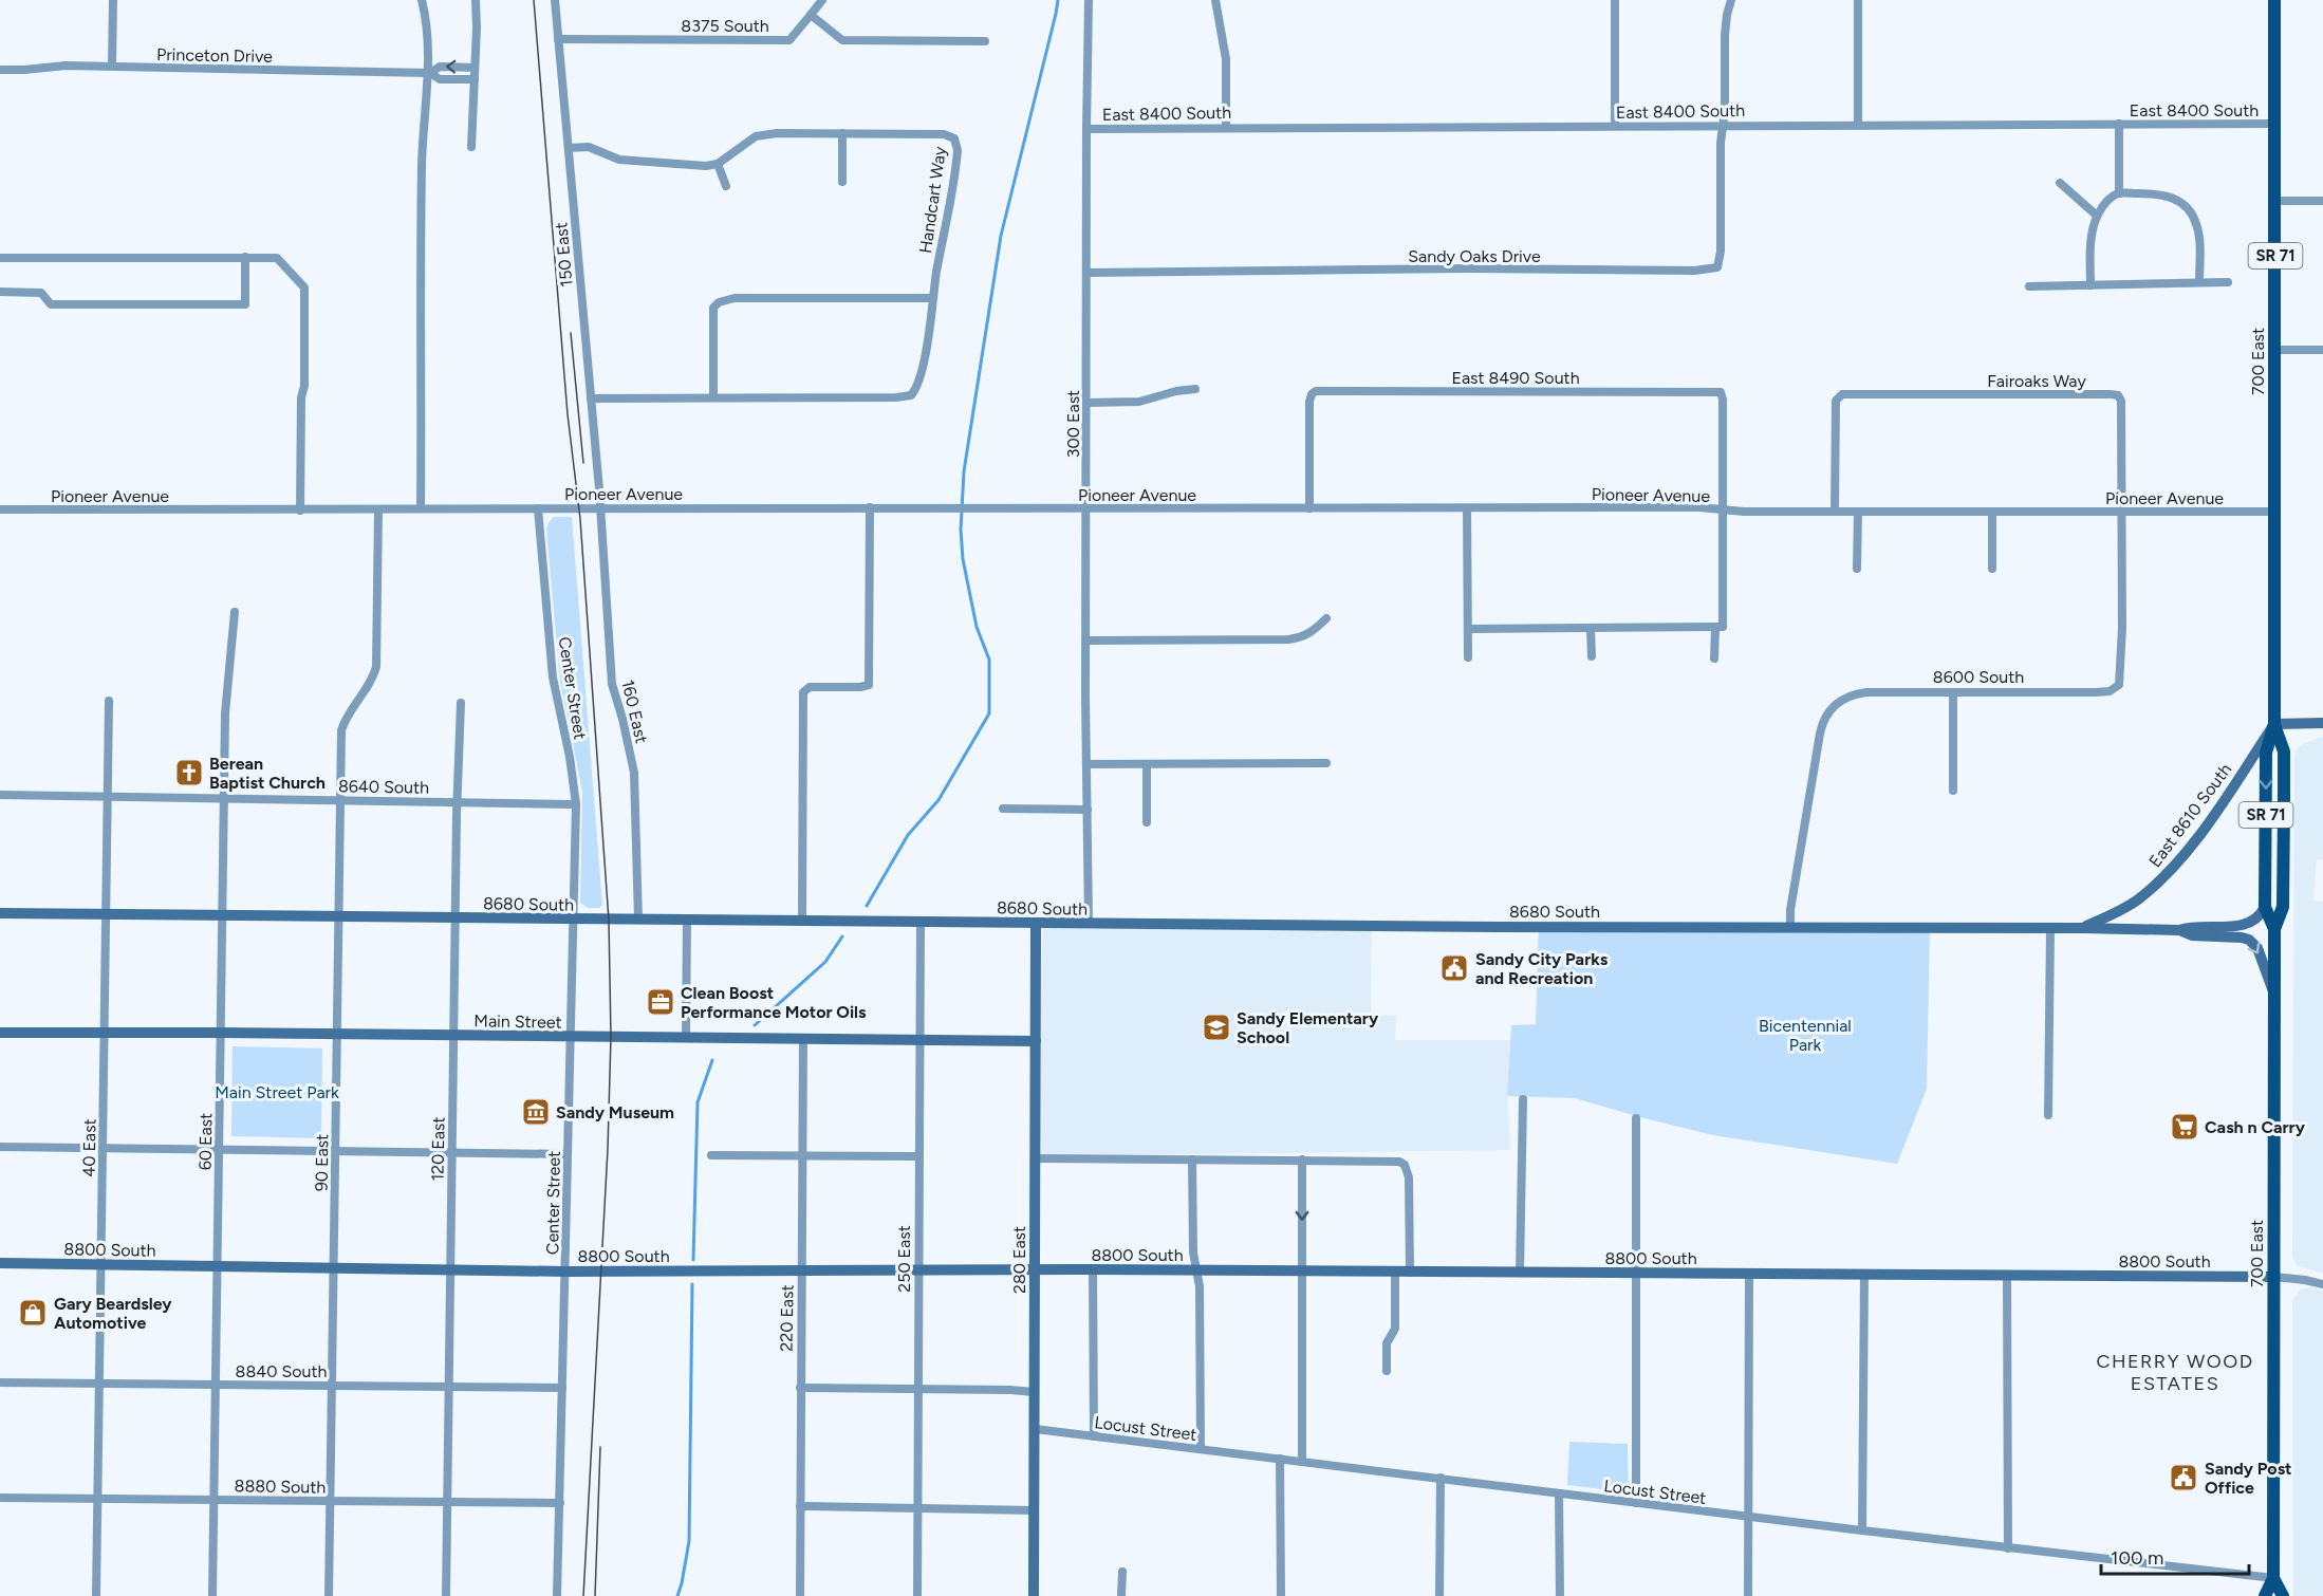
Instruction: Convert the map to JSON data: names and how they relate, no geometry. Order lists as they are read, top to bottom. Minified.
{"streets":{"main road":["SR 71","700 East"],"street":["8375 South","Princeton Drive","East 8400 South","Handcart Way","150 East","Sandy Oaks Drive","East 8490 South","Fairoaks Way","300 East","Pioneer Avenue","8600 South","Center Street","160 East","8640 South","East 8610 South","8680 South","Main Street","60 East","40 East","120 East","90 East","8800 South","250 East","280 East","220 East","8840 South","Locust Street","8880 South"]},"crossings":[["8375 South","150 East"],["East 8400 South","Sandy Oaks Drive"],["East 8400 South","700 East"],["East 8400 South","300 East"],["150 East","Pioneer Avenue"],["150 East","160 East"],["Sandy Oaks Drive","300 East"],["700 East","Pioneer Avenue"],["700 East","East 8610 South"],["700 East","8800 South"],["700 East","Locust Street"],["East 8490 South","Pioneer Avenue"],["Fairoaks Way","Pioneer Avenue"],["Fairoaks Way","8600 South"],["300 East","Pioneer Avenue"],["300 East","8680 South"],["Pioneer Avenue","8600 South"],["Pioneer Avenue","Center Street"],["Pioneer Avenue","160 East"],["Pioneer Avenue","90 East"],["8600 South","8680 South"],["Center Street","8640 South"],["Center Street","8680 South"],["Center Street","Main Street"],["Center Street","8800 South"],["Center Street","8840 South"],["Center Street","8880 South"],["160 East","8680 South"],["8640 South","60 East"],["8640 South","40 East"],["8640 South","120 East"],["8640 South","90 East"],["East 8610 South","8680 South"],["8680 South","60 East"],["8680 South","40 East"],["8680 South","120 East"],["8680 South","90 East"],["8680 South","250 East"],["8680 South","280 East"],["Main Street","60 East"],["Main Street","40 East"],["Main Street","120 East"],["Main Street","90 East"],["Main Street","250 East"],["Main Street","280 East"],["Main Street","220 East"],["60 East","8800 South"],["60 East","8840 South"],["60 East","8880 South"],["40 East","8800 South"],["40 East","8840 South"],["40 East","8880 South"],["120 East","8800 South"],["120 East","8840 South"],["120 East","8880 South"],["90 East","8800 South"],["90 East","8840 South"],["90 East","8880 South"],["8800 South","250 East"],["8800 South","280 East"],["8800 South","220 East"],["280 East","Locust Street"]],"districts":["CHERRY WOOD ESTATES"],"parks":["Bicentennial Park","Main Street Park"],"places":{"church":["Berean Baptist Church"],"public building":["Sandy City Parks and Recreation","Sandy Post Office"],"office":["Clean Boost Performance Motor Oils"],"school or university":["Sandy Elementary School"],"museum":["Sandy Museum"],"supermarket":["Cash n Carry"],"shop":["Gary Beardsley Automotive"]},"scale_bar":"100 m"}
